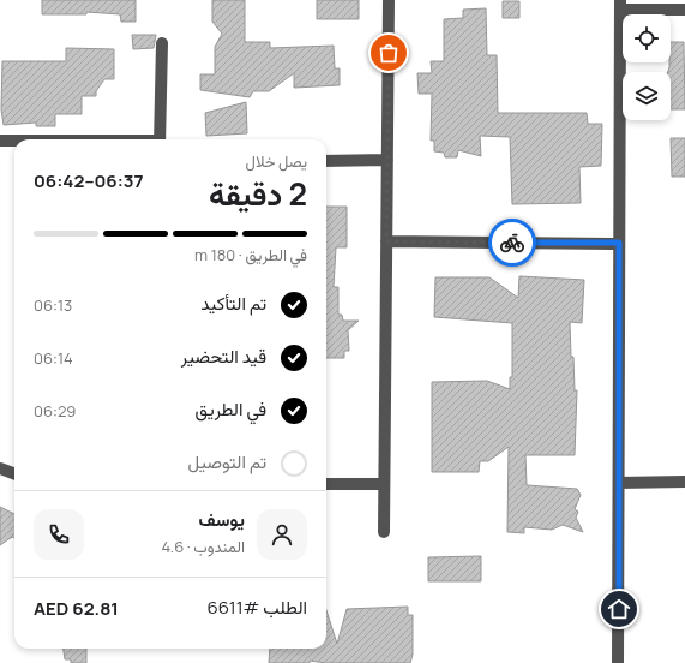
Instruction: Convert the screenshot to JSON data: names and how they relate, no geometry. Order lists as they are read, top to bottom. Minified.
{"page":{"heading":["2 دقيقة","يصل خلال","06:37–06:42"],"panel":["يوسف","المندوب · 4.6","الطلب #6611","AED 62.81"],"bar":"في الطريق · 180 m","list":[["تم التأكيد","06:13"],["قيد التحضير","06:14"],["في الطريق","06:29"],"تم التوصيل"]}}
